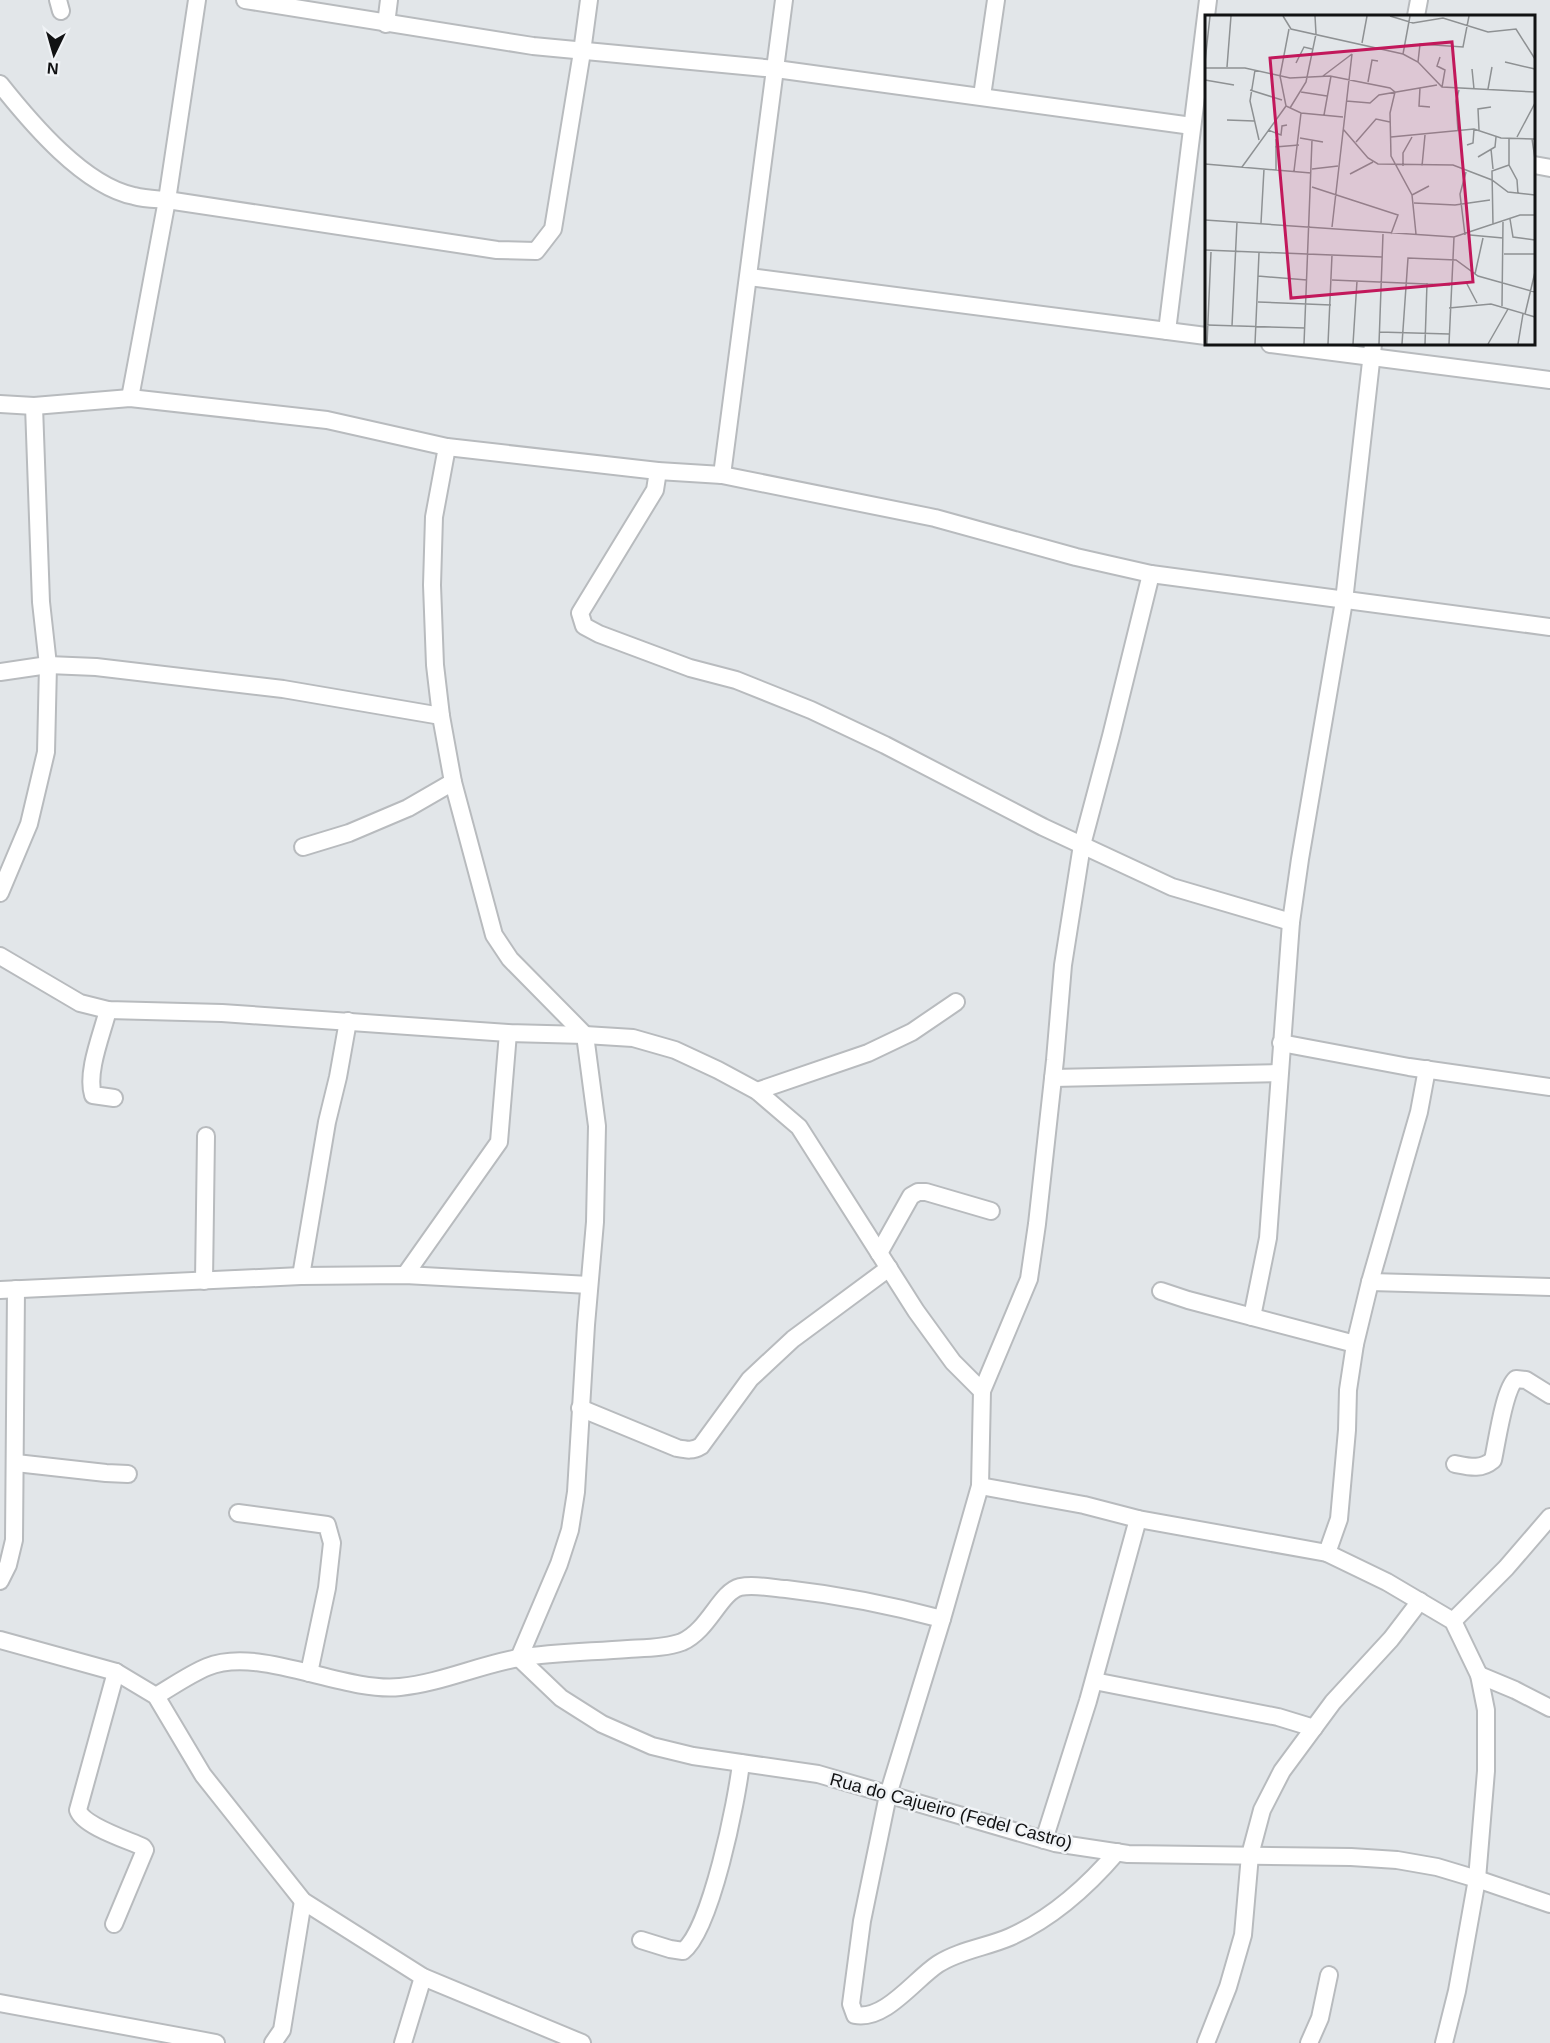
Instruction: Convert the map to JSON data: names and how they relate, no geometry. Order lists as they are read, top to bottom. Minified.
{"streets":{"street":["Rua do Cajueiro (Fedel Castro)"]},"north":"bottom"}
